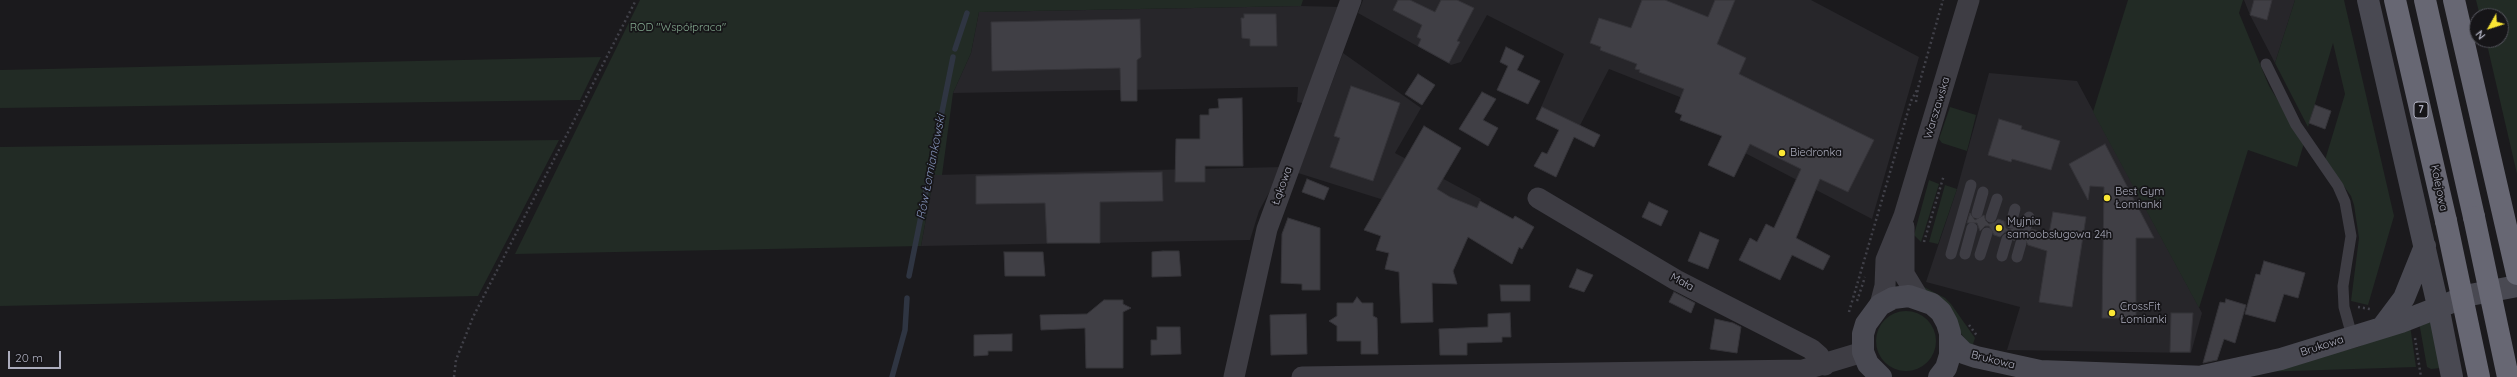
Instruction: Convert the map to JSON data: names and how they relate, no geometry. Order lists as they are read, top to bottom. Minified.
{"streets":{"highway":["7","Kolejowa"],"street":["Warszawska","Łąkowa","Mała","Brukowa"]},"water":["Rów Łomiankowski"],"parks":["ROD \"Współpraca\""],"places":["Biedronka","Best Gym Łomianki","Myjnia samoobsługowa 24h","CrossFit Łomianki"],"scale_bar":"20 m","north":"bottom left"}
